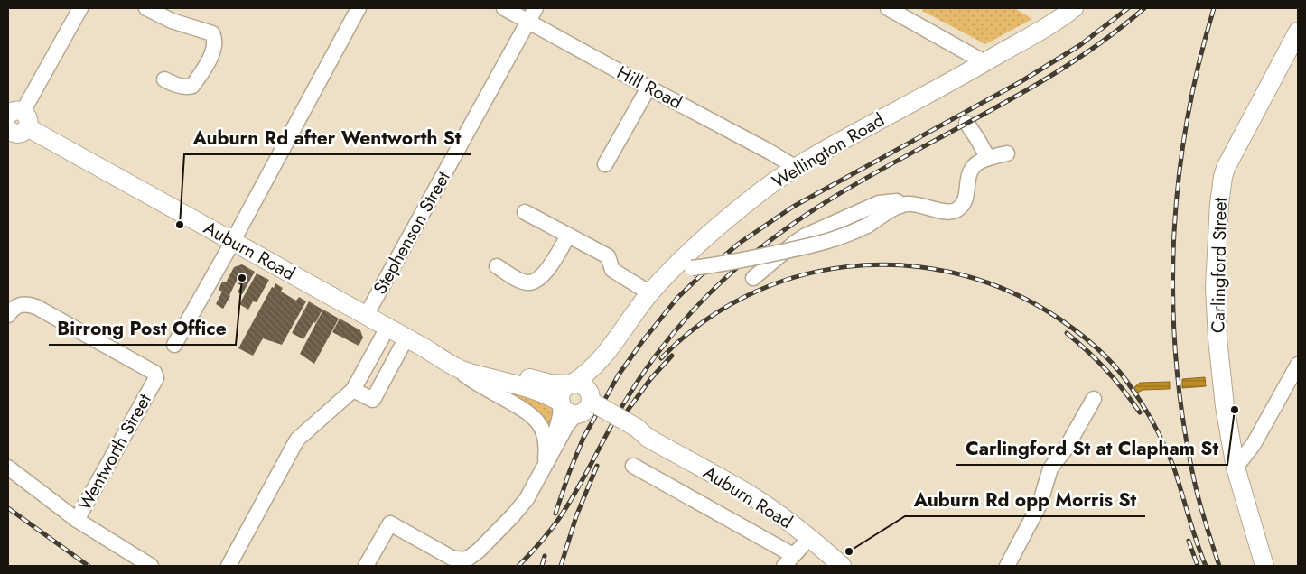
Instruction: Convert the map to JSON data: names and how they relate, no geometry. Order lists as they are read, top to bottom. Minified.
{"streets":{"main road":["Wellington Road","Auburn Road","Carlingford Street"],"street":["Hill Road","Stephenson Street","Wentworth Street"]},"crossings":[["Hill Road","Wellington Road"],["Hill Road","Stephenson Street"],["Wellington Road","Auburn Road"],["Stephenson Street","Auburn Road"]],"places":["Auburn Rd after Wentworth St","Birrong Post Office","Carlingford St at Clapham St","Auburn Rd opp Morris St"]}
